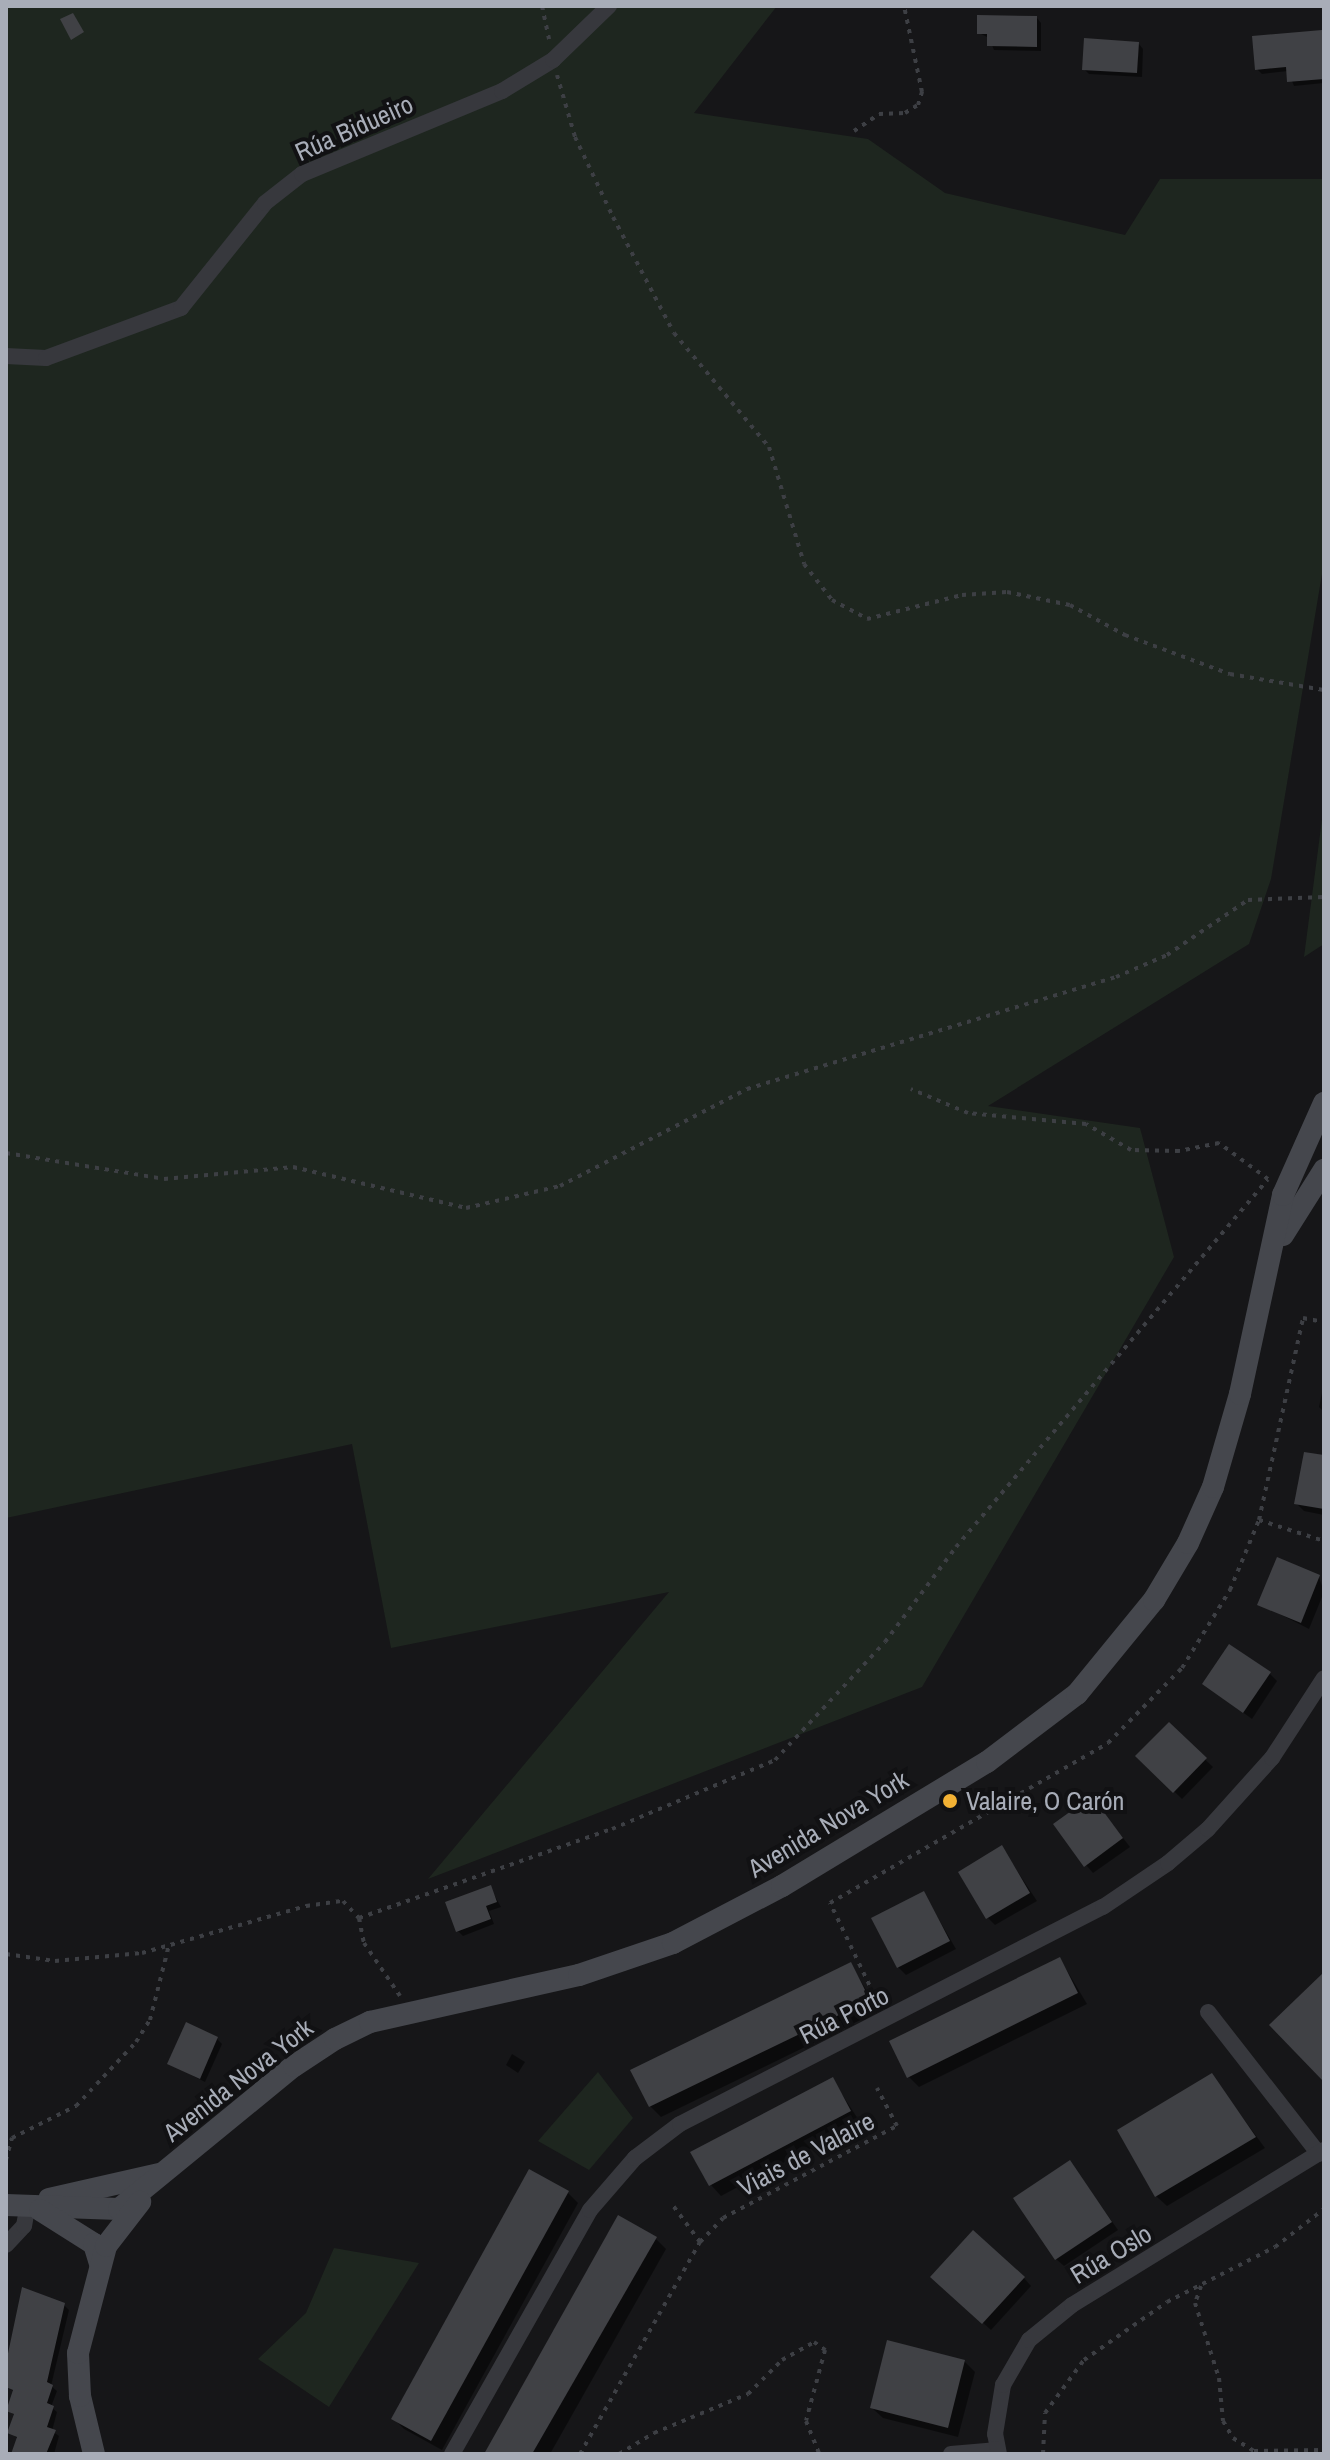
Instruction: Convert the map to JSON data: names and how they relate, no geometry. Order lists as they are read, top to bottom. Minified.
{"streets":{"street":["Rúa Bidueiro","Avenida Nova York","Rúa Porto","Rúa Oslo"],"path":["Viais de Valaire"]},"places":["Valaire, O Carón"]}
